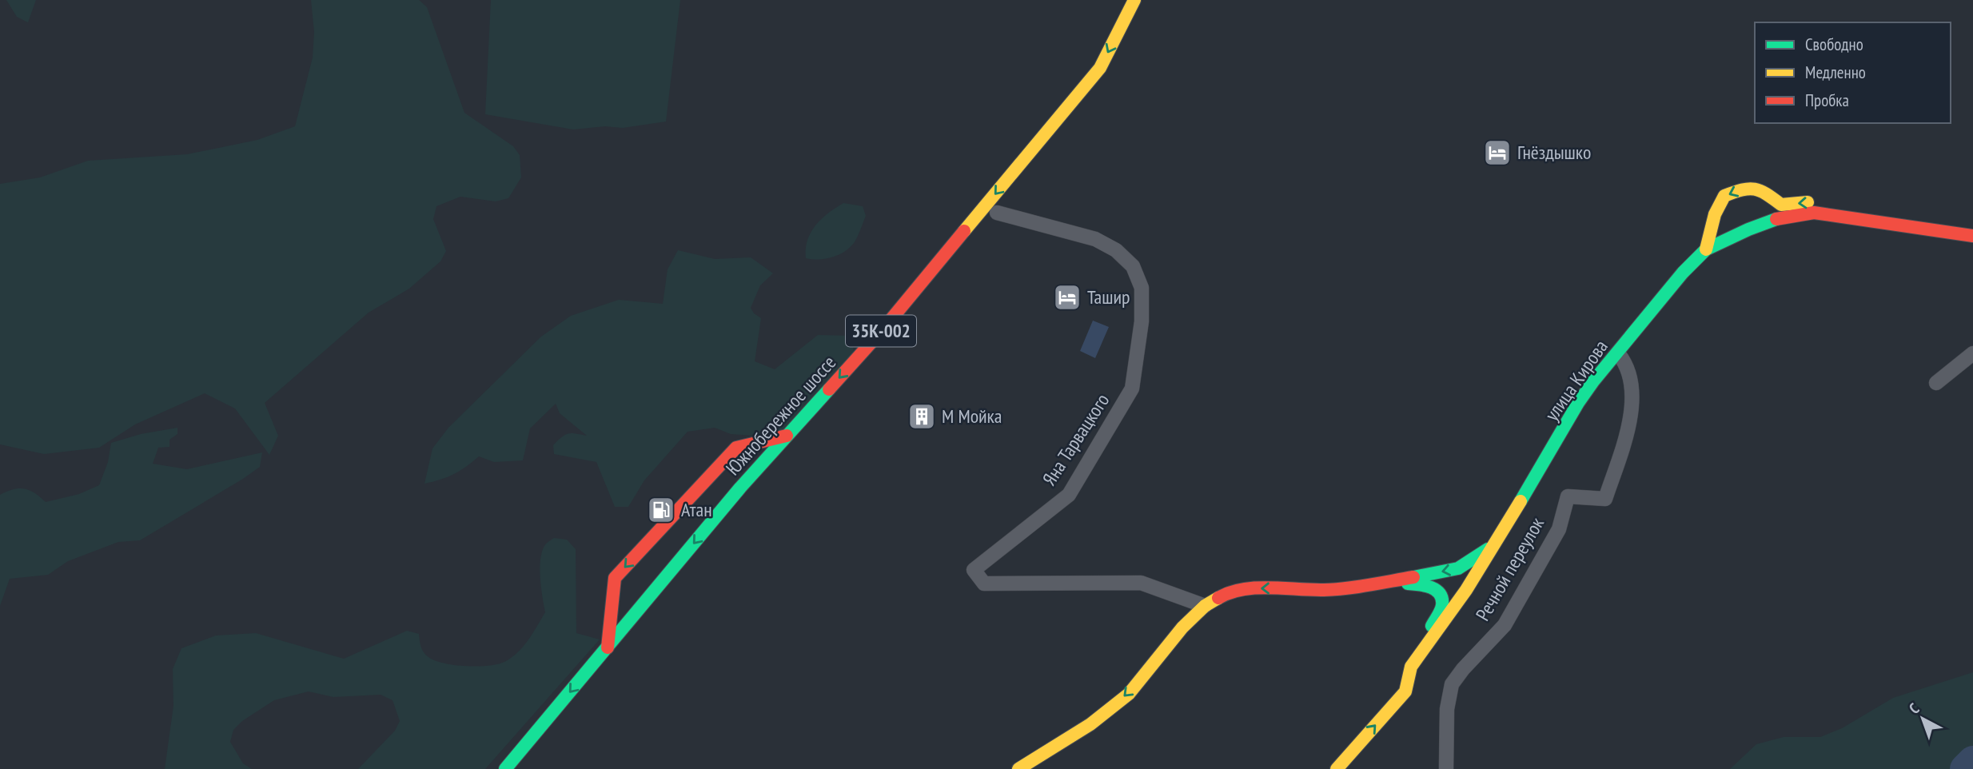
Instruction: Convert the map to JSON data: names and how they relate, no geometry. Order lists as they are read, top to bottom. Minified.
{"streets":{"main road":["35К-002","улица Кирова","Южнобережное шоссе"],"street":["Яна Тарвацкого","Речной переулок"]},"crossings":[["улица Кирова","Речной переулок"]],"places":{"hotel":["Гнёздышко","Ташир"],"building":["М Мойка"],"fuel station":["Атан"]},"legend":["Свободно","Медленно","Пробка"],"north":"top left"}
